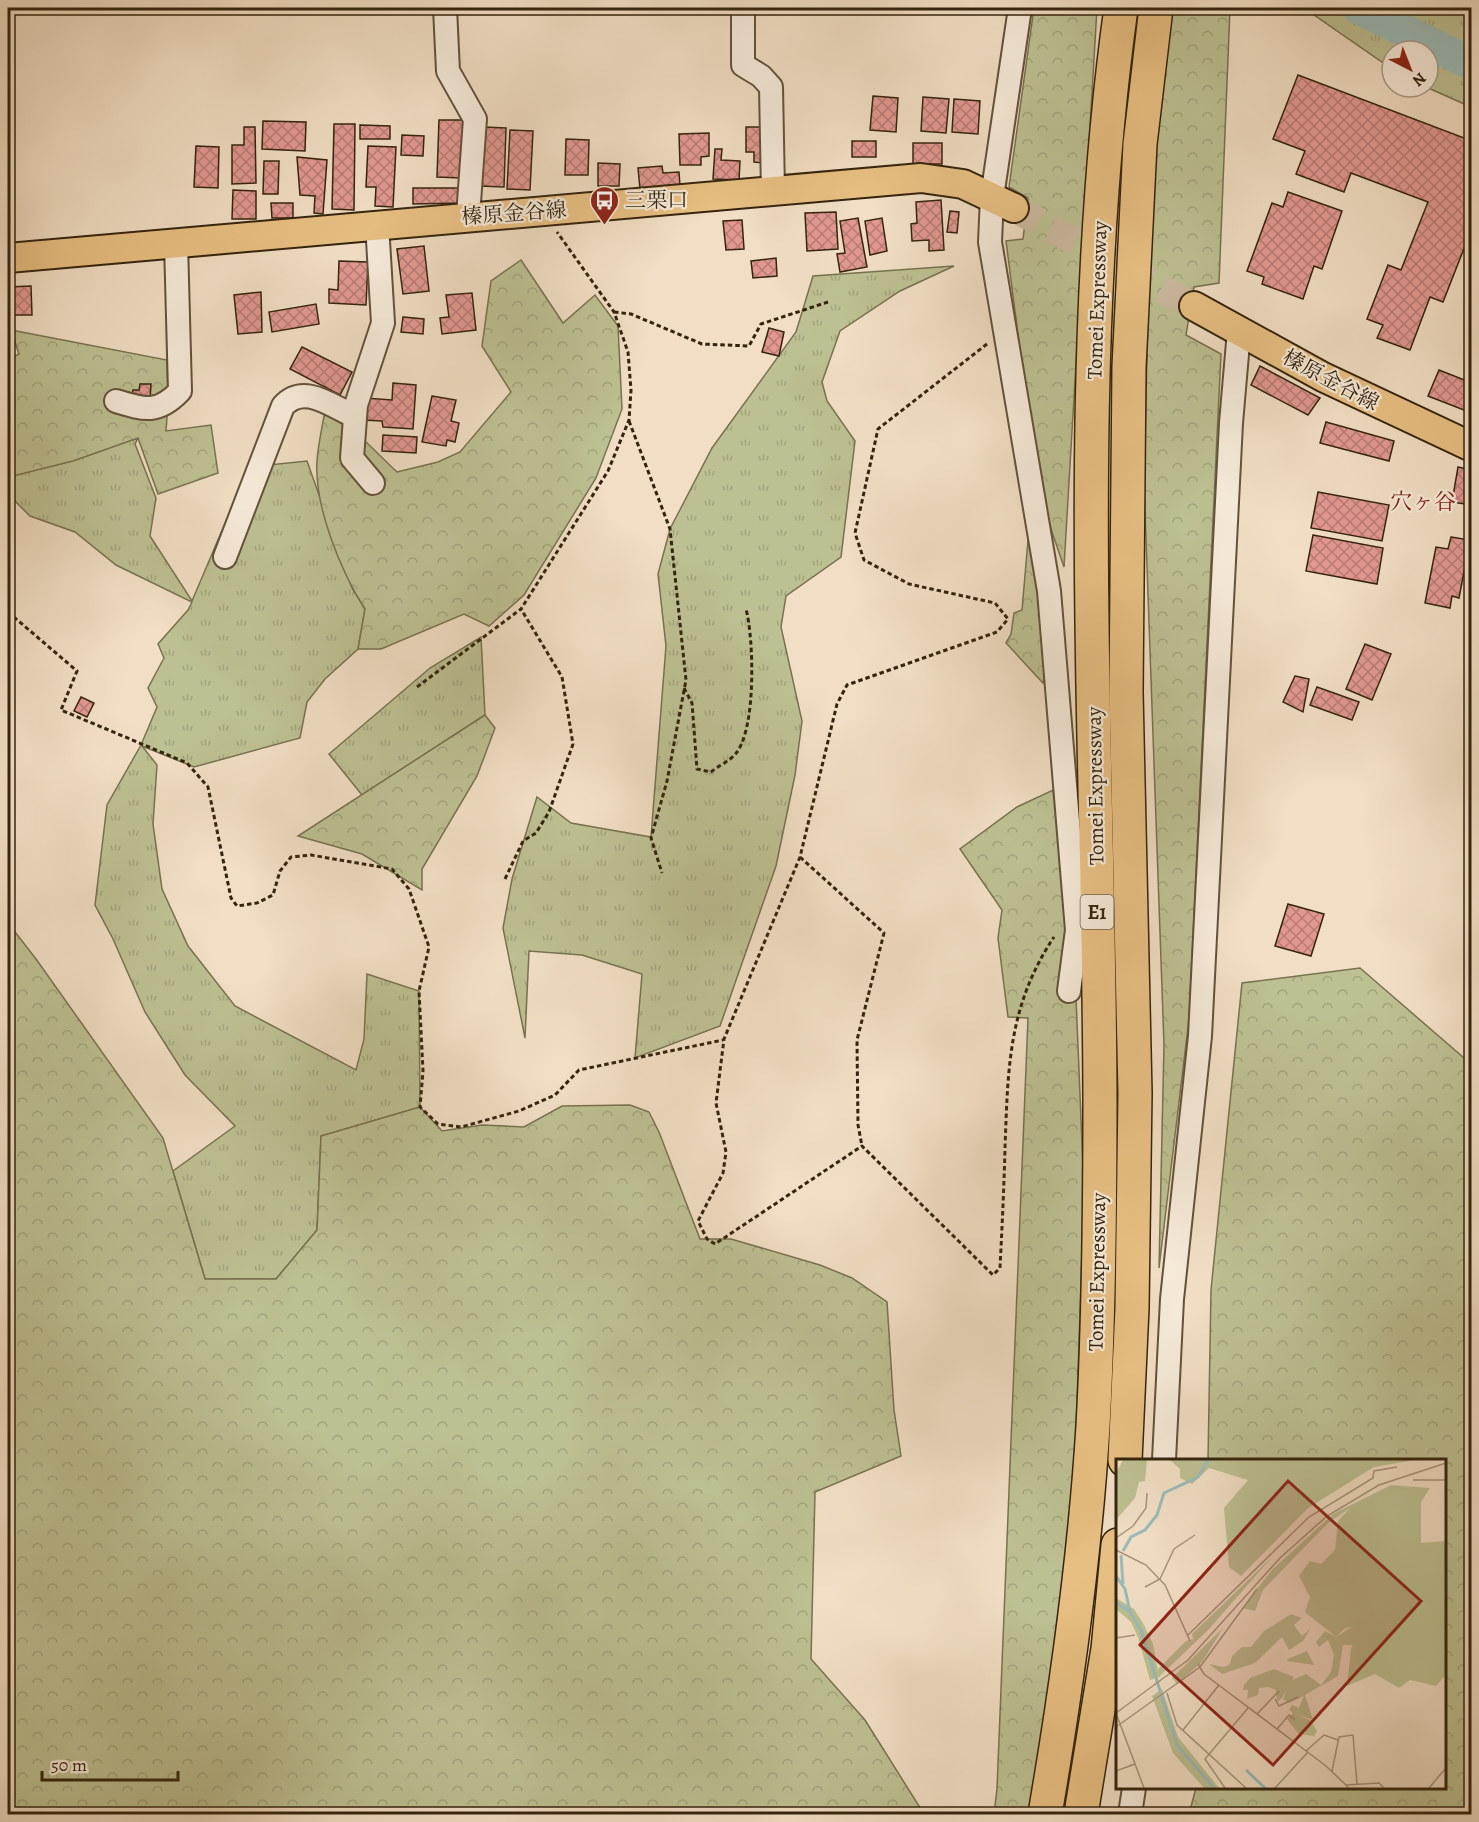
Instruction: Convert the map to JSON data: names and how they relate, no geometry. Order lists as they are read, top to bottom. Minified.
{"streets":{"highway":["Tomei Expressway","E1"],"main road":["榛原金谷線"]},"districts":["穴ヶ谷"],"places":{"bus stop":["三栗口"]},"scale_bar":"50 m","north":"bottom right"}
